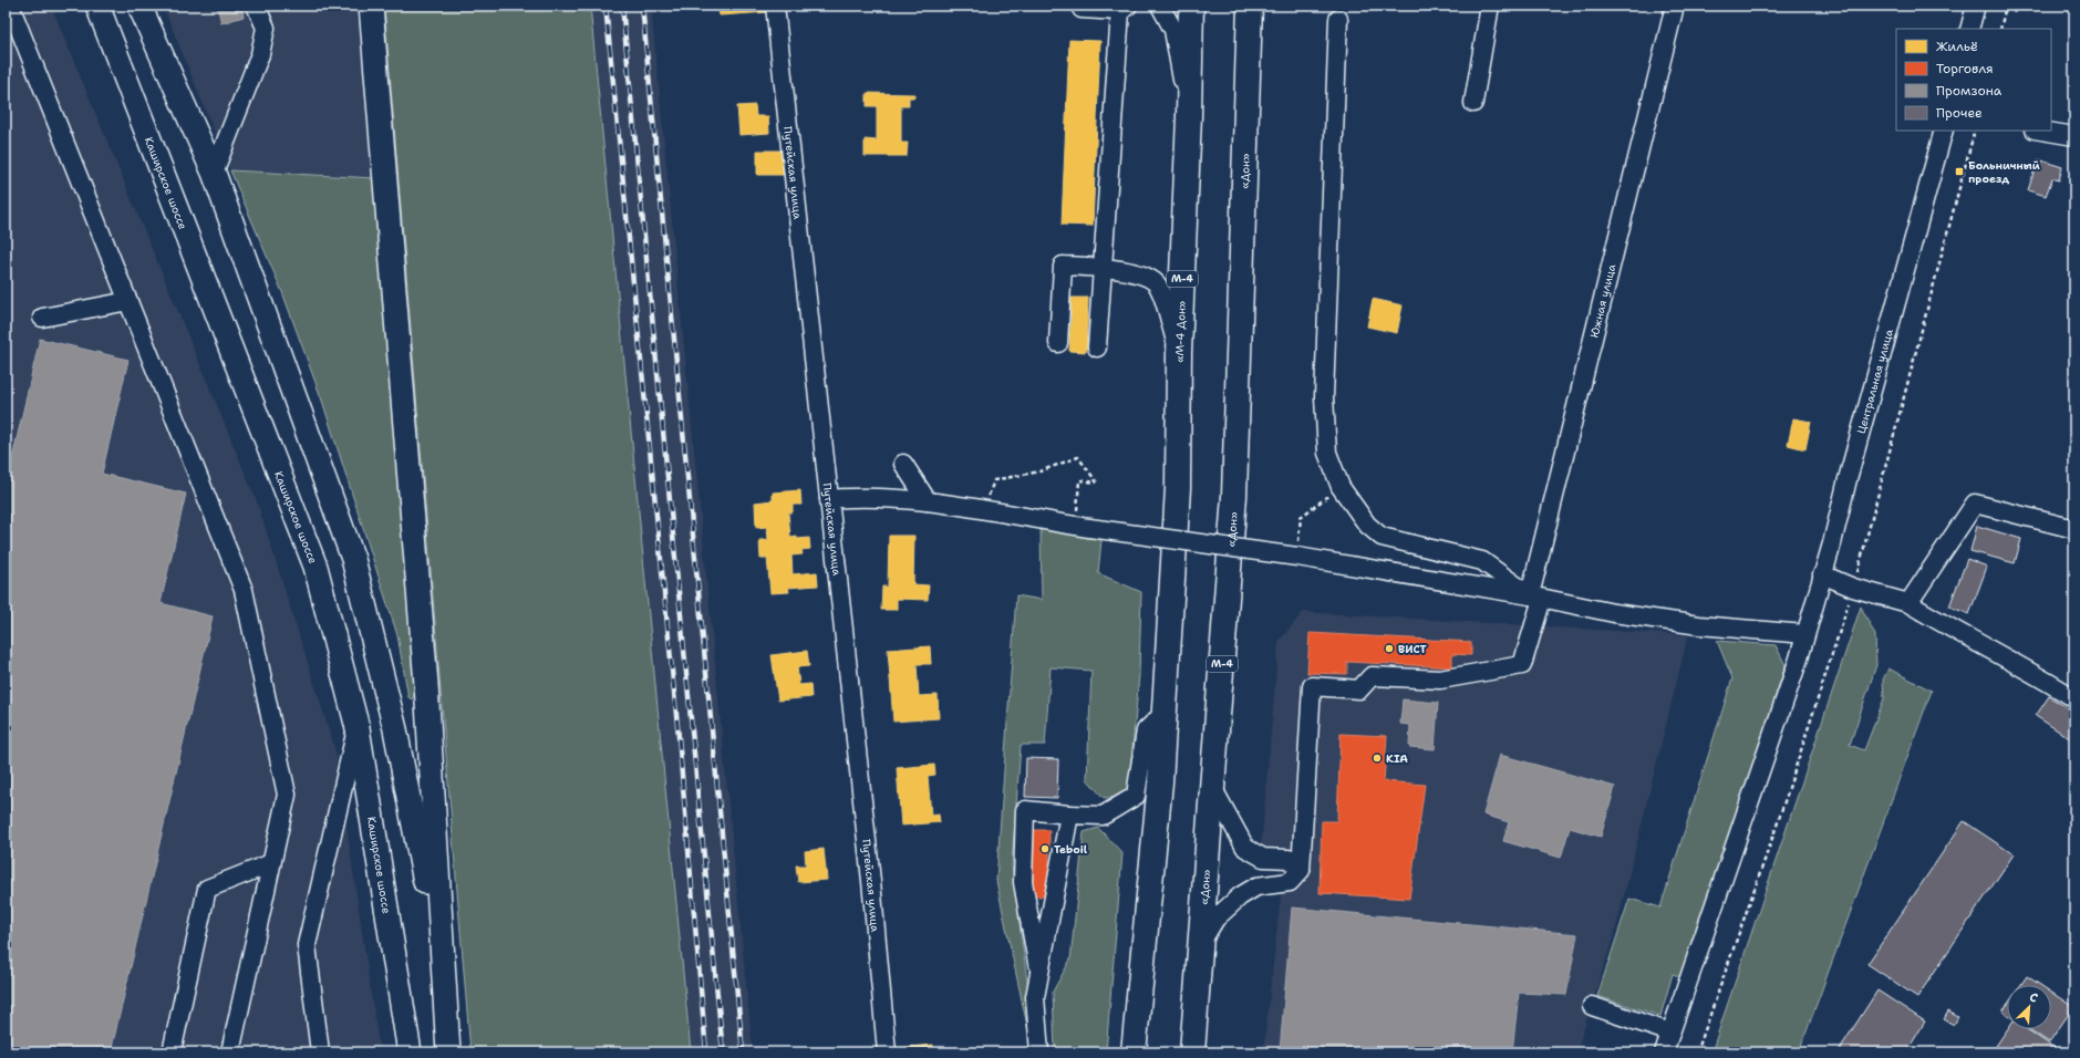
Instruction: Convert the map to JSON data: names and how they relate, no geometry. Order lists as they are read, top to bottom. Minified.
{"streets":{"highway":["«Дон»","М-4","«М-4 Дон»"],"main road":["Каширское шоссе"],"street":["Путейская улица","Южная улица","Центральная улица"]},"crossings":[["М-4","«М-4 Дон»"]],"places":{"transit":["Больничный проезд"],"other":["ВИСТ","KIA","Teboil"]},"legend":["Жильё","Торговля","Промзона","Прочее"],"north":"top right"}
